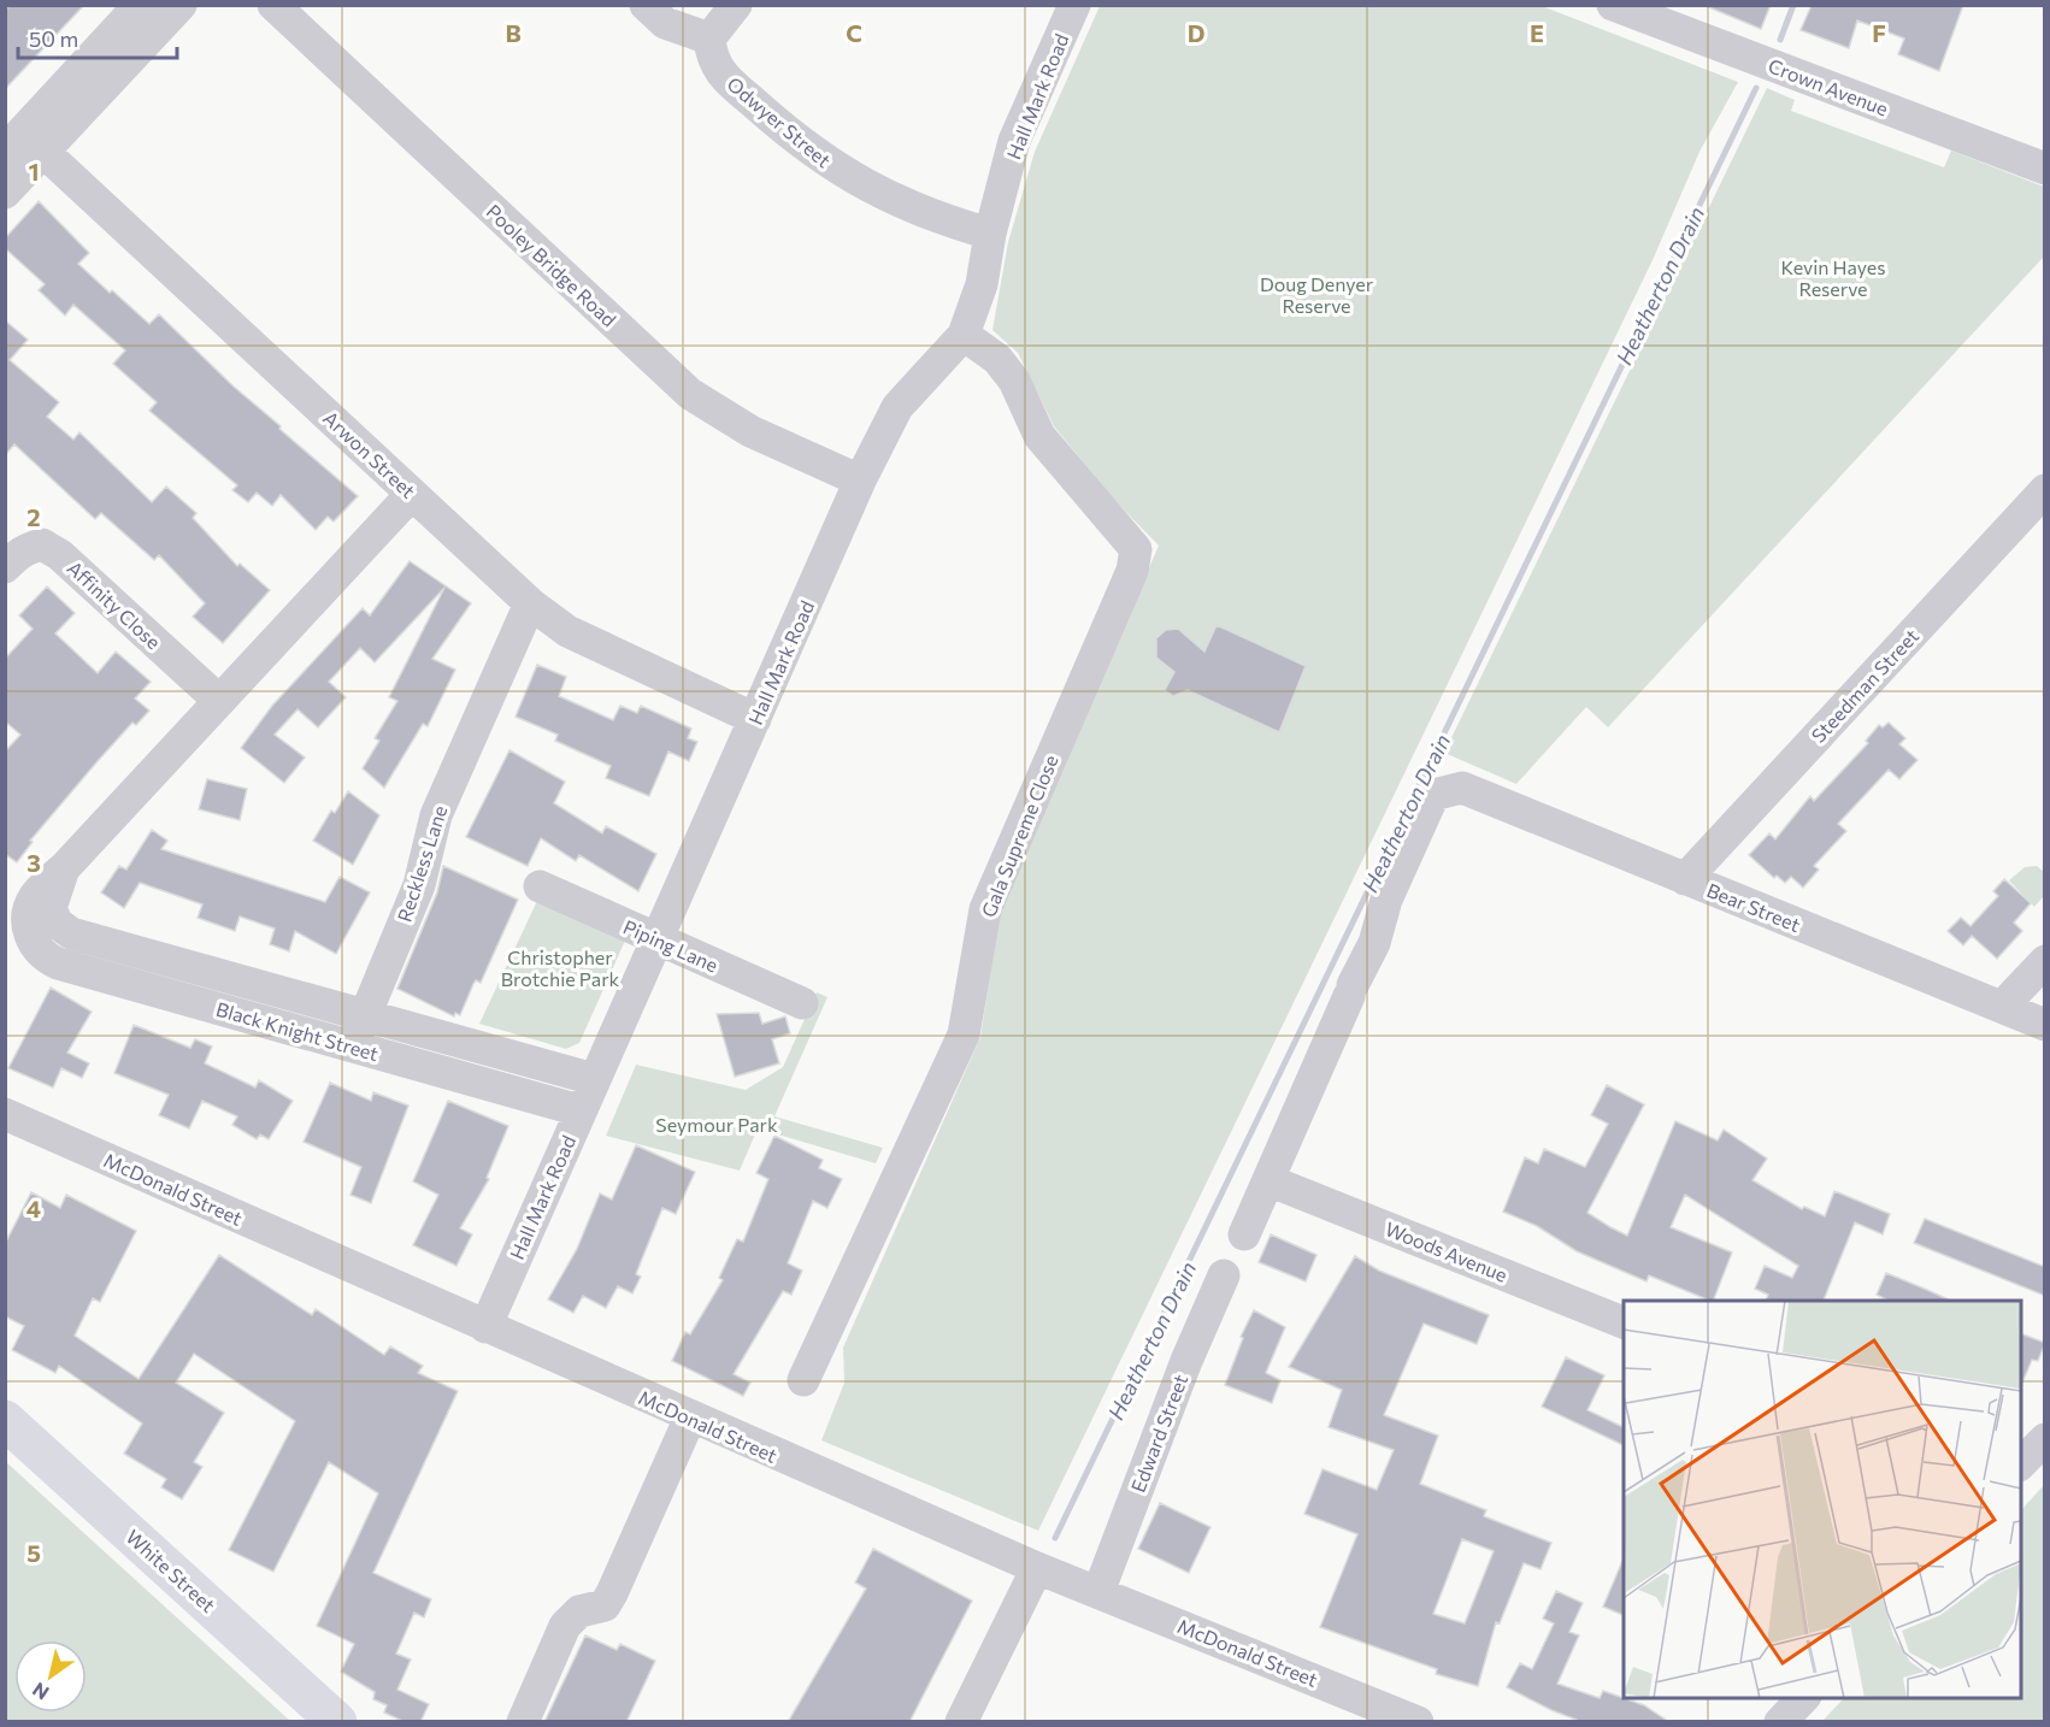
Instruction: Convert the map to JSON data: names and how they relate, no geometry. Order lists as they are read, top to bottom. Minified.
{"streets":{"main road":["White Street"],"street":["Crown Avenue","Hall Mark Road","Odwyer Street","Pooley Bridge Road","Arwon Street","Affinity Close","Steedman Street","Gala Supreme Close","Reckless Lane","Bear Street","Piping Lane","Black Knight Street","McDonald Street","Woods Avenue","Edward Street"]},"crossings":[["Hall Mark Road","Odwyer Street"],["Hall Mark Road","Pooley Bridge Road"],["Hall Mark Road","Arwon Street"],["Hall Mark Road","Gala Supreme Close"],["Hall Mark Road","Piping Lane"],["Hall Mark Road","Black Knight Street"],["Hall Mark Road","McDonald Street"],["Arwon Street","Reckless Lane"],["Steedman Street","Bear Street"],["Reckless Lane","Black Knight Street"],["Bear Street","Woods Avenue"],["McDonald Street","Edward Street"]],"water":["Heatherton Drain"],"parks":["Kevin Hayes Reserve","Doug Denyer Reserve","Christopher Brotchie Park","Seymour Park"],"scale_bar":"50 m","north":"bottom left","grid":{"columns":["B","C","D","E","F"],"rows":["1","2","3","4","5"]}}
